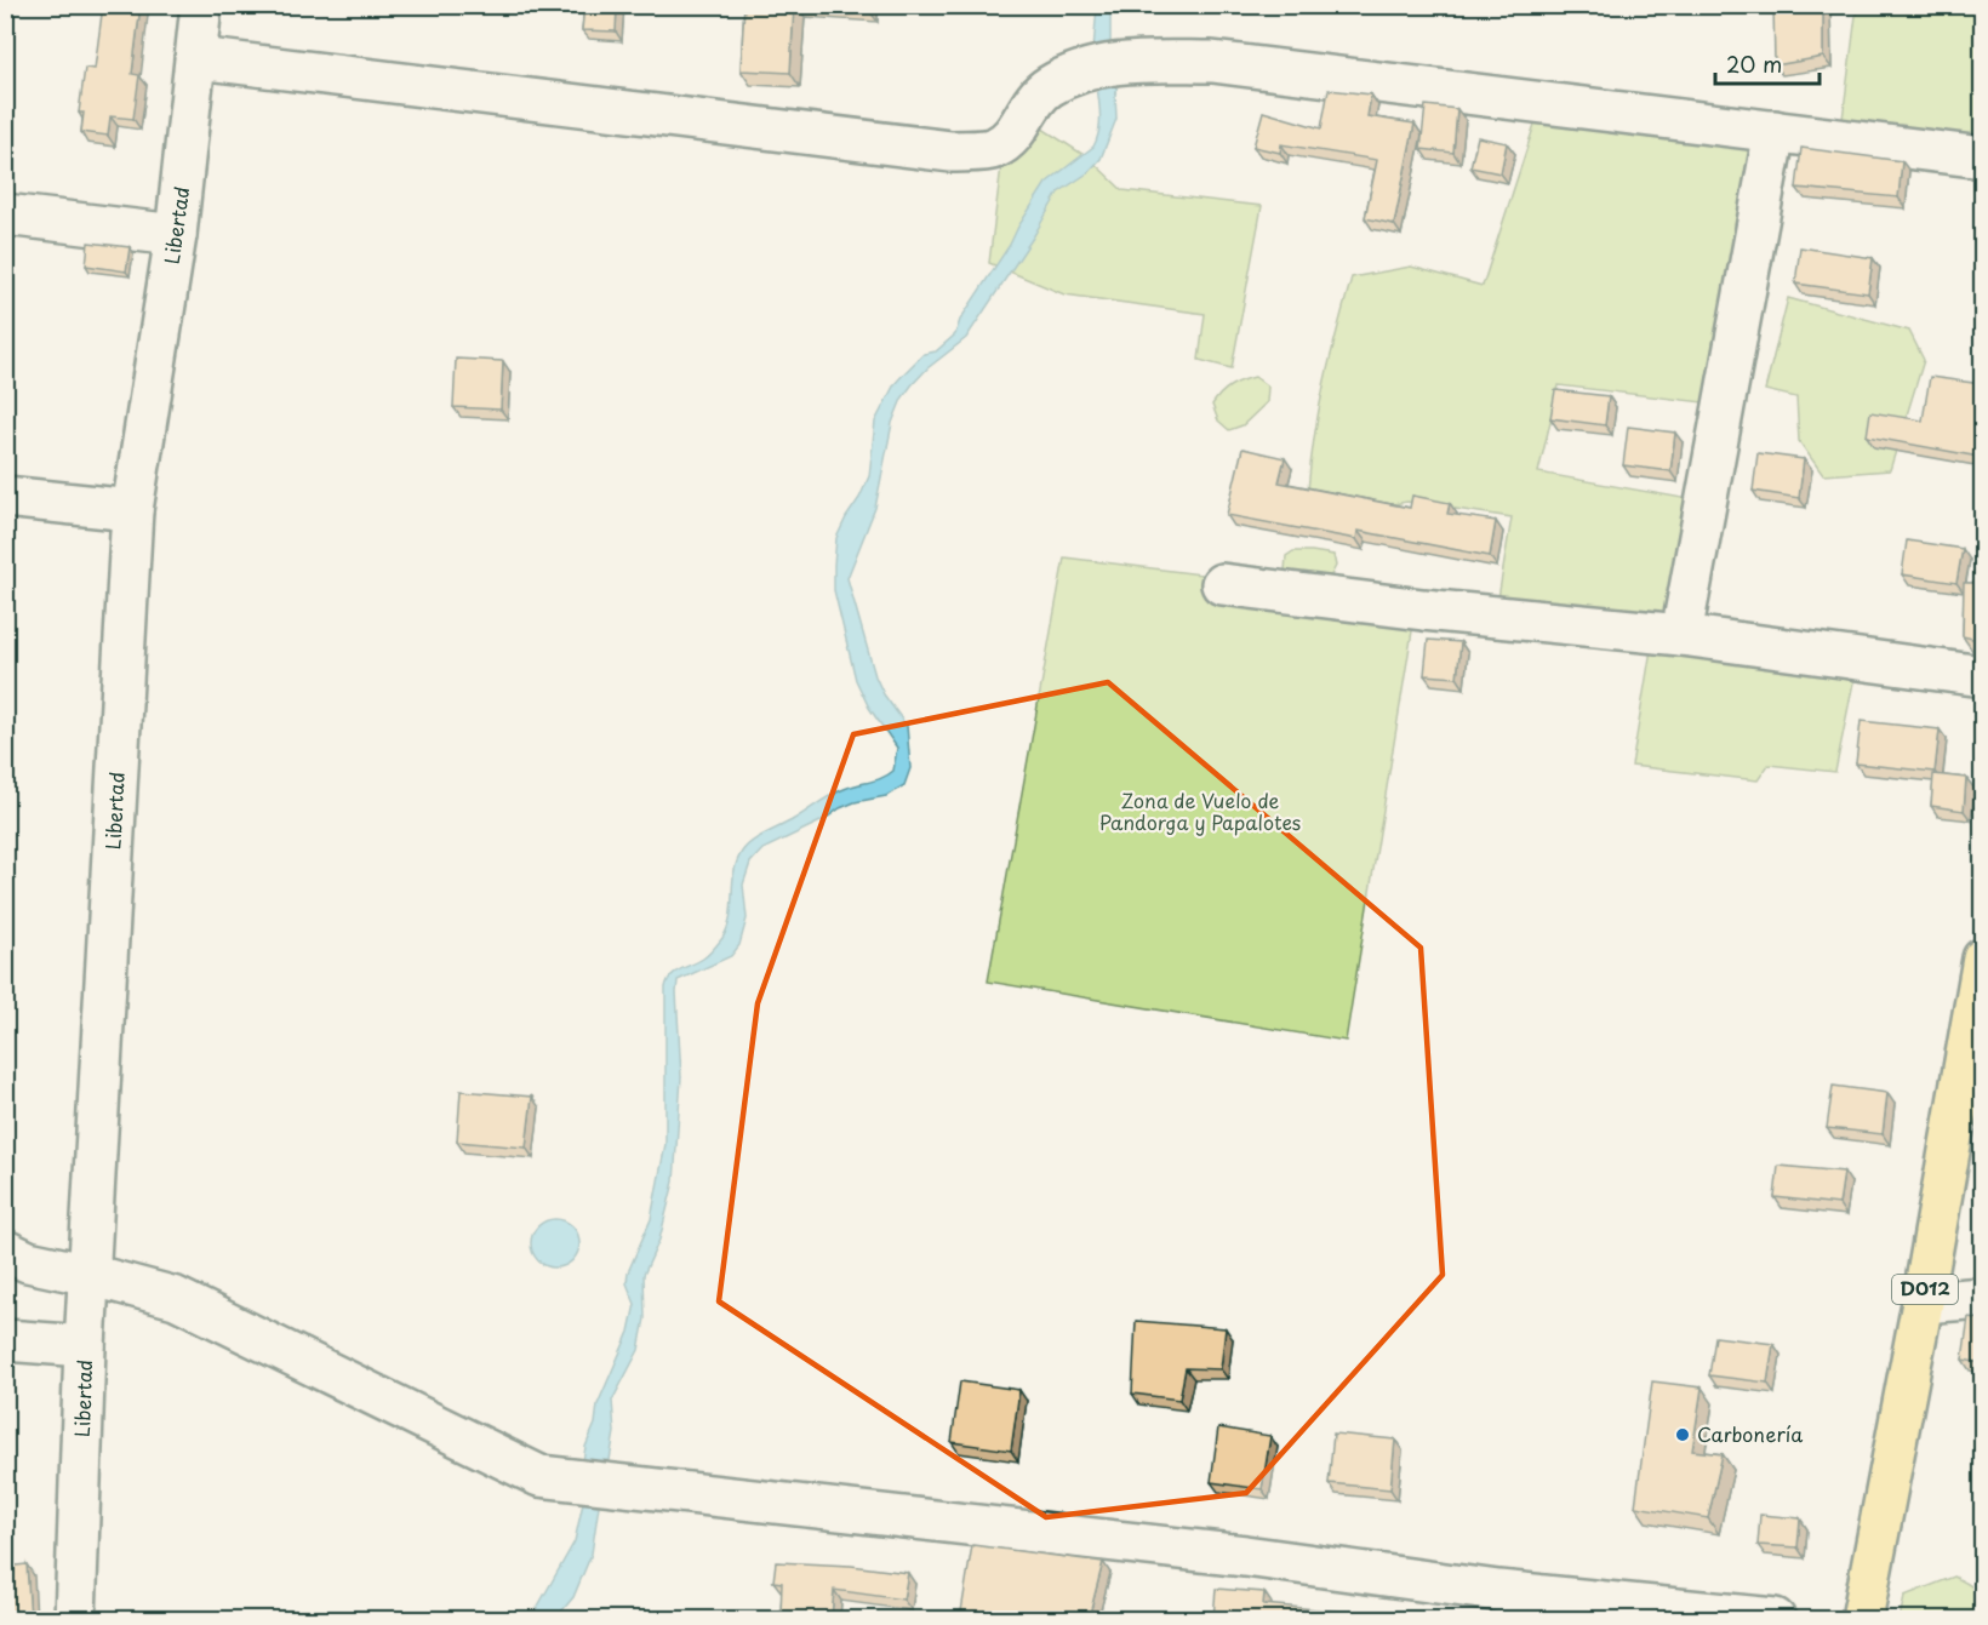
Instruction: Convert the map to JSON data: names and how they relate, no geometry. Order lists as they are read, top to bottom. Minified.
{"streets":{"main road":["D012"],"street":["Libertad"]},"parks":["Zona de Vuelo de Pandorga y Papalotes"],"places":["Carbonería"],"scale_bar":"20 m"}
